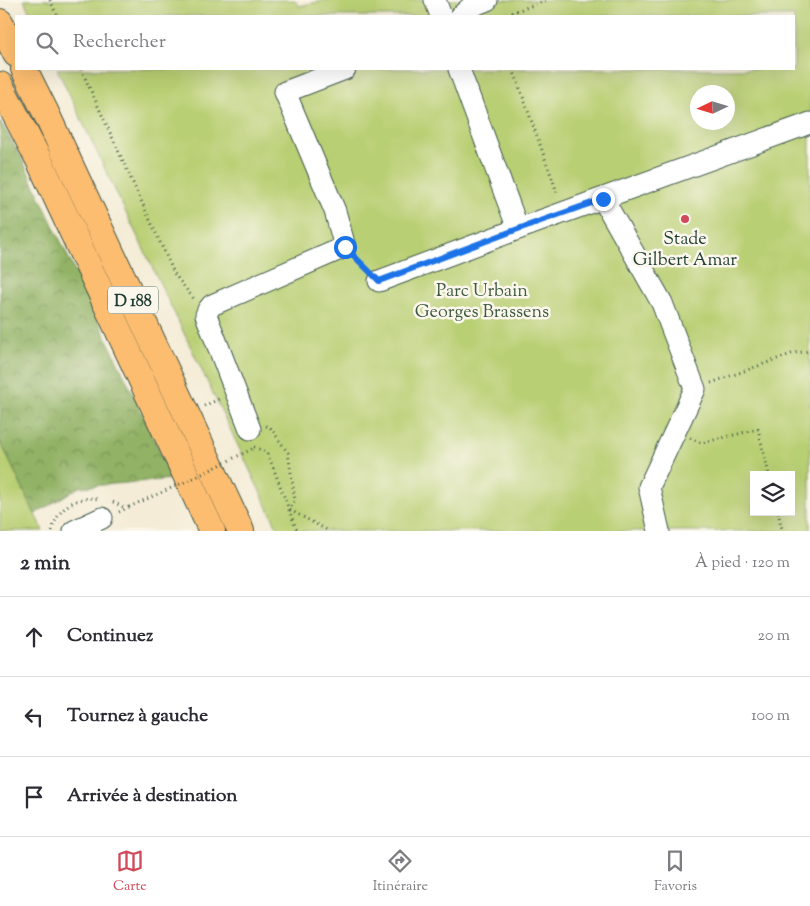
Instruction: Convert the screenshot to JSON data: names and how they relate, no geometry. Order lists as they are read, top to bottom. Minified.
{"streets":{"main road":["D 188"]},"parks":["Parc Urbain Georges Brassens"],"places":["Stade Gilbert Amar"],"north":"left","page":{"search":"Rechercher","heading":["2 min","À pied · 120 m"],"list":[["Continuez","20 m"],["Tournez à gauche","100 m"],"Arrivée à destination"],"nav":["Carte","Itinéraire","Favoris"]}}
